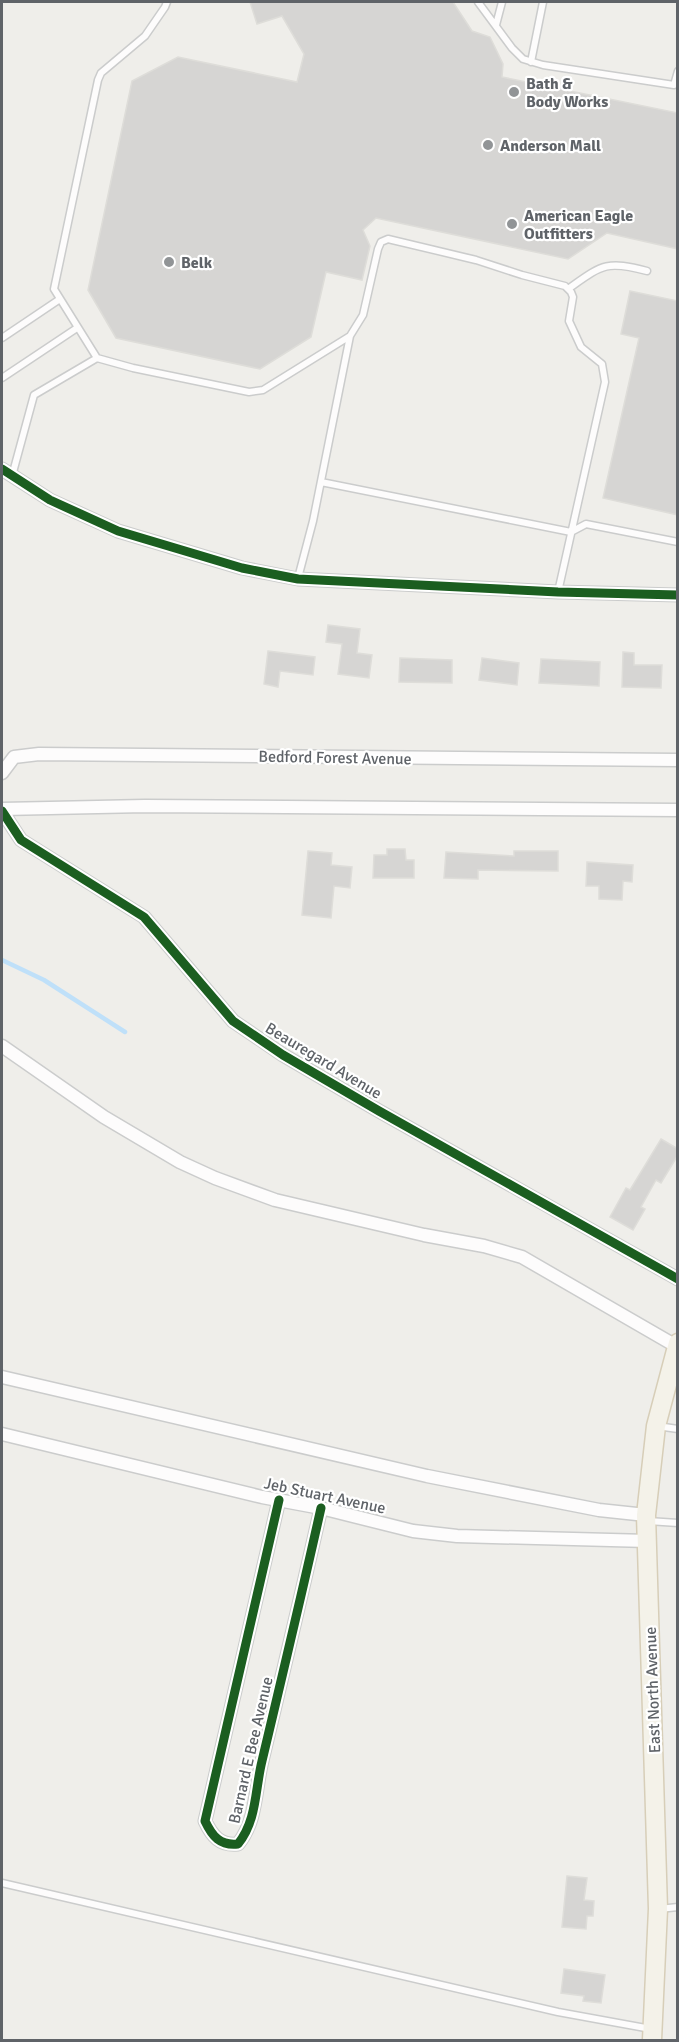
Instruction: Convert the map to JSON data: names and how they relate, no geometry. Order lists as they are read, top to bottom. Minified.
{"streets":{"main road":["East North Avenue"],"street":["Bedford Forest Avenue","Beauregard Avenue","Jeb Stuart Avenue","Barnard E Bee Avenue"]},"crossings":[["Jeb Stuart Avenue","East North Avenue"],["Jeb Stuart Avenue","Barnard E Bee Avenue"]],"places":["Bath & Body Works","Anderson Mall","American Eagle Outfitters","Belk"]}
